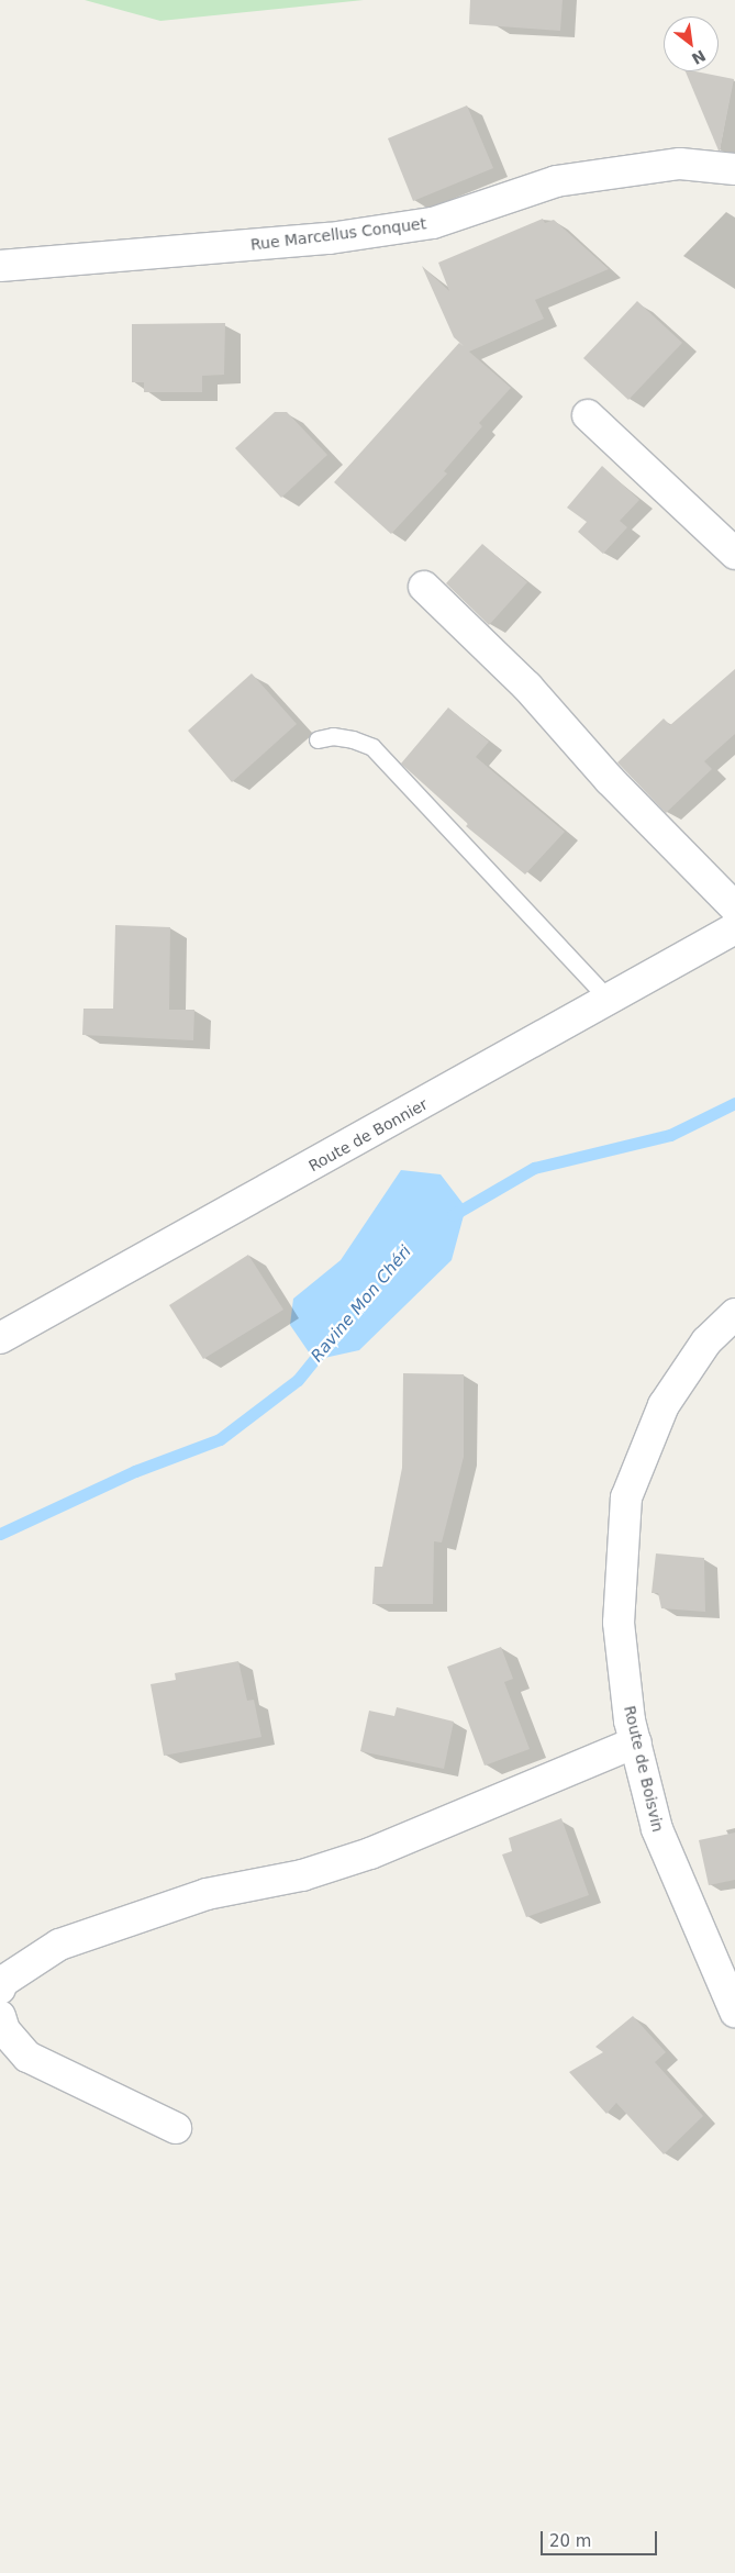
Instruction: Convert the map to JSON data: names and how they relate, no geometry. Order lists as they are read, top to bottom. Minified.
{"streets":{"street":["Rue Marcellus Conquet","Route de Bonnier","Route de Boisvin"]},"water":["Ravine Mon Chéri"],"scale_bar":"20 m","north":"bottom right"}
